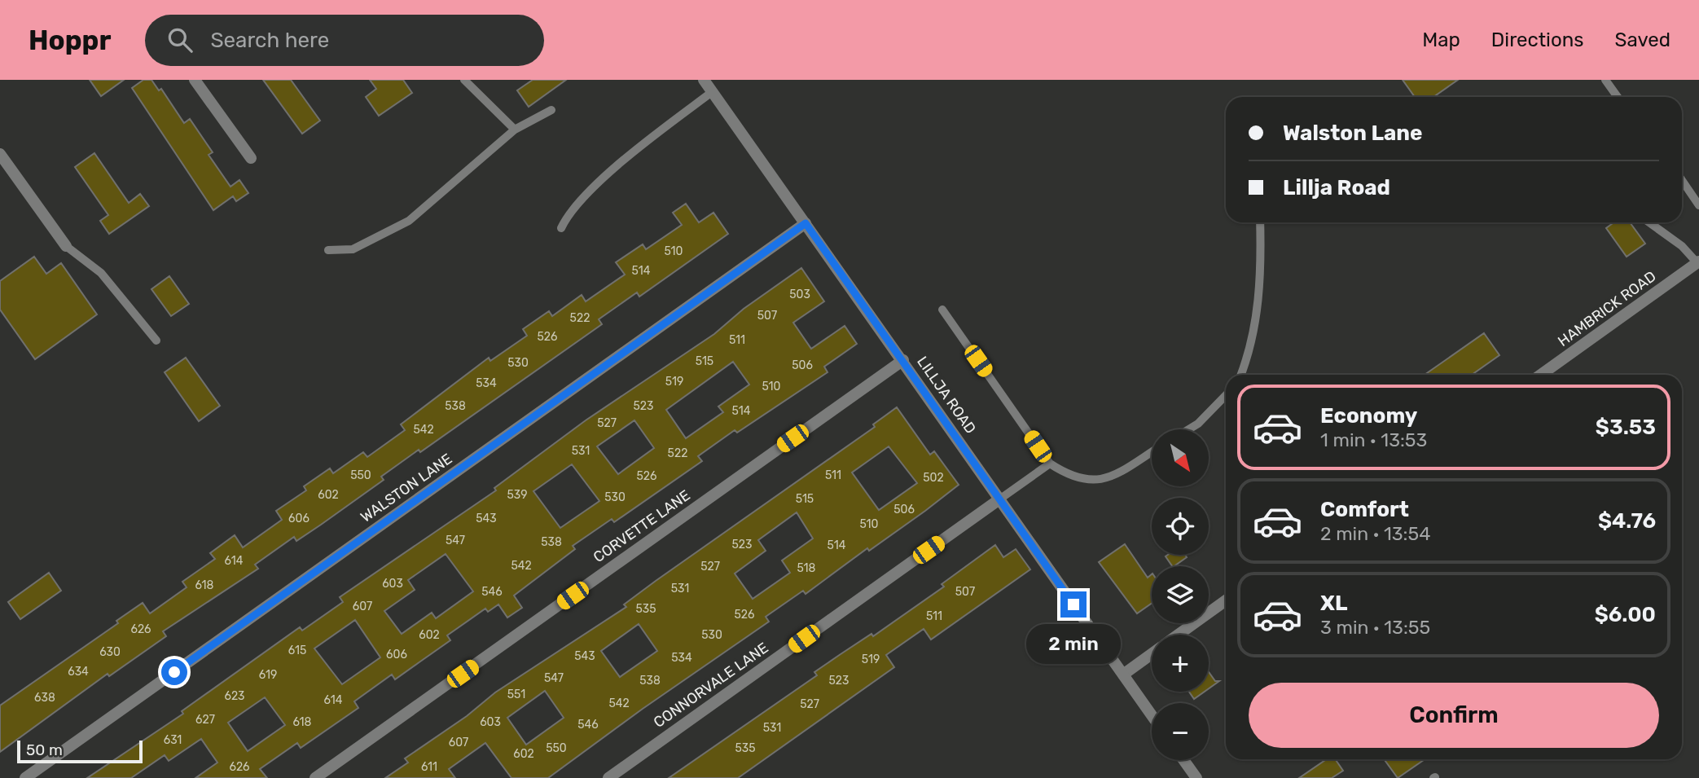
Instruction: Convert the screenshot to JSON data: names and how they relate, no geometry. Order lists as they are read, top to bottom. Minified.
{"streets":{"street":["HAMBRICK ROAD","LILLJA ROAD","WALSTON LANE","CORVETTE LANE","CONNORVALE LANE"]},"crossings":[["LILLJA ROAD","WALSTON LANE"],["LILLJA ROAD","CORVETTE LANE"],["LILLJA ROAD","CONNORVALE LANE"]],"house_numbers":["510","514","503","507","522","526","511","515","530","506","519","534","510","538","523","514","527","542","531","522","550","511","526","502","602","539","530","515","506","606","543","510","547","538","523","514","614","542","527","518","603","618","531","546","507","607","535","526","511","626","602","530","615","630","606","543","534","519","634","619","547","538","523","551","623","638","614","542","527","627","618","603","546","531","631","607","550","535","602","626","611"],"scale_bar":"50 m","north":"bottom right","page":{"header":"Hoppr","search":"Search here","nav":["Map","Directions","Saved"],"banner":["Walston Lane","Lillja Road"],"list":[{"name":"Economy","note":"1 min · 13:53","value":"$3.53"},{"name":"Comfort","note":"2 min · 13:54","value":"$4.76"},{"name":"XL","note":"3 min · 13:55","value":"$6.00"}],"map_buttons":["+","−"],"bubble":"2 min","buttons":"Confirm","scale":"50 m"}}
